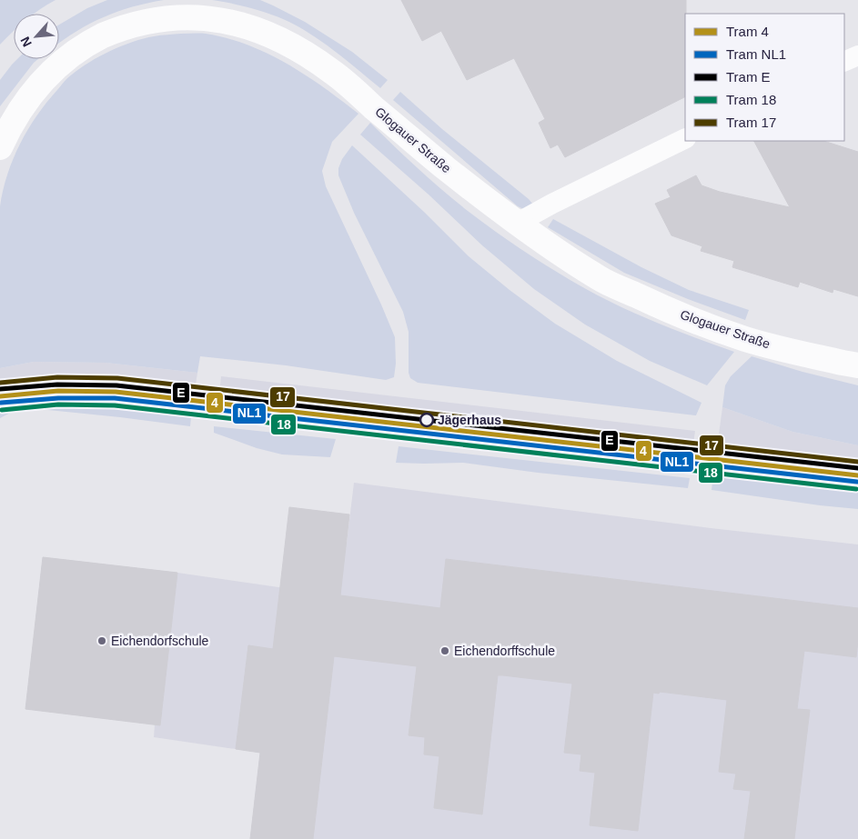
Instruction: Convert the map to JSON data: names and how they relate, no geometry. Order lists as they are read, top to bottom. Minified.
{"streets":{"street":["Glogauer Straße"]},"places":["Jägerhaus","Eichendorfschule","Eichendorffschule"],"lines":["tram line 17","tram line E","tram line 4","tram line NL1","tram line 18"],"legend":["Tram 4","Tram NL1","Tram E","Tram 18","Tram 17"],"north":"bottom left"}
